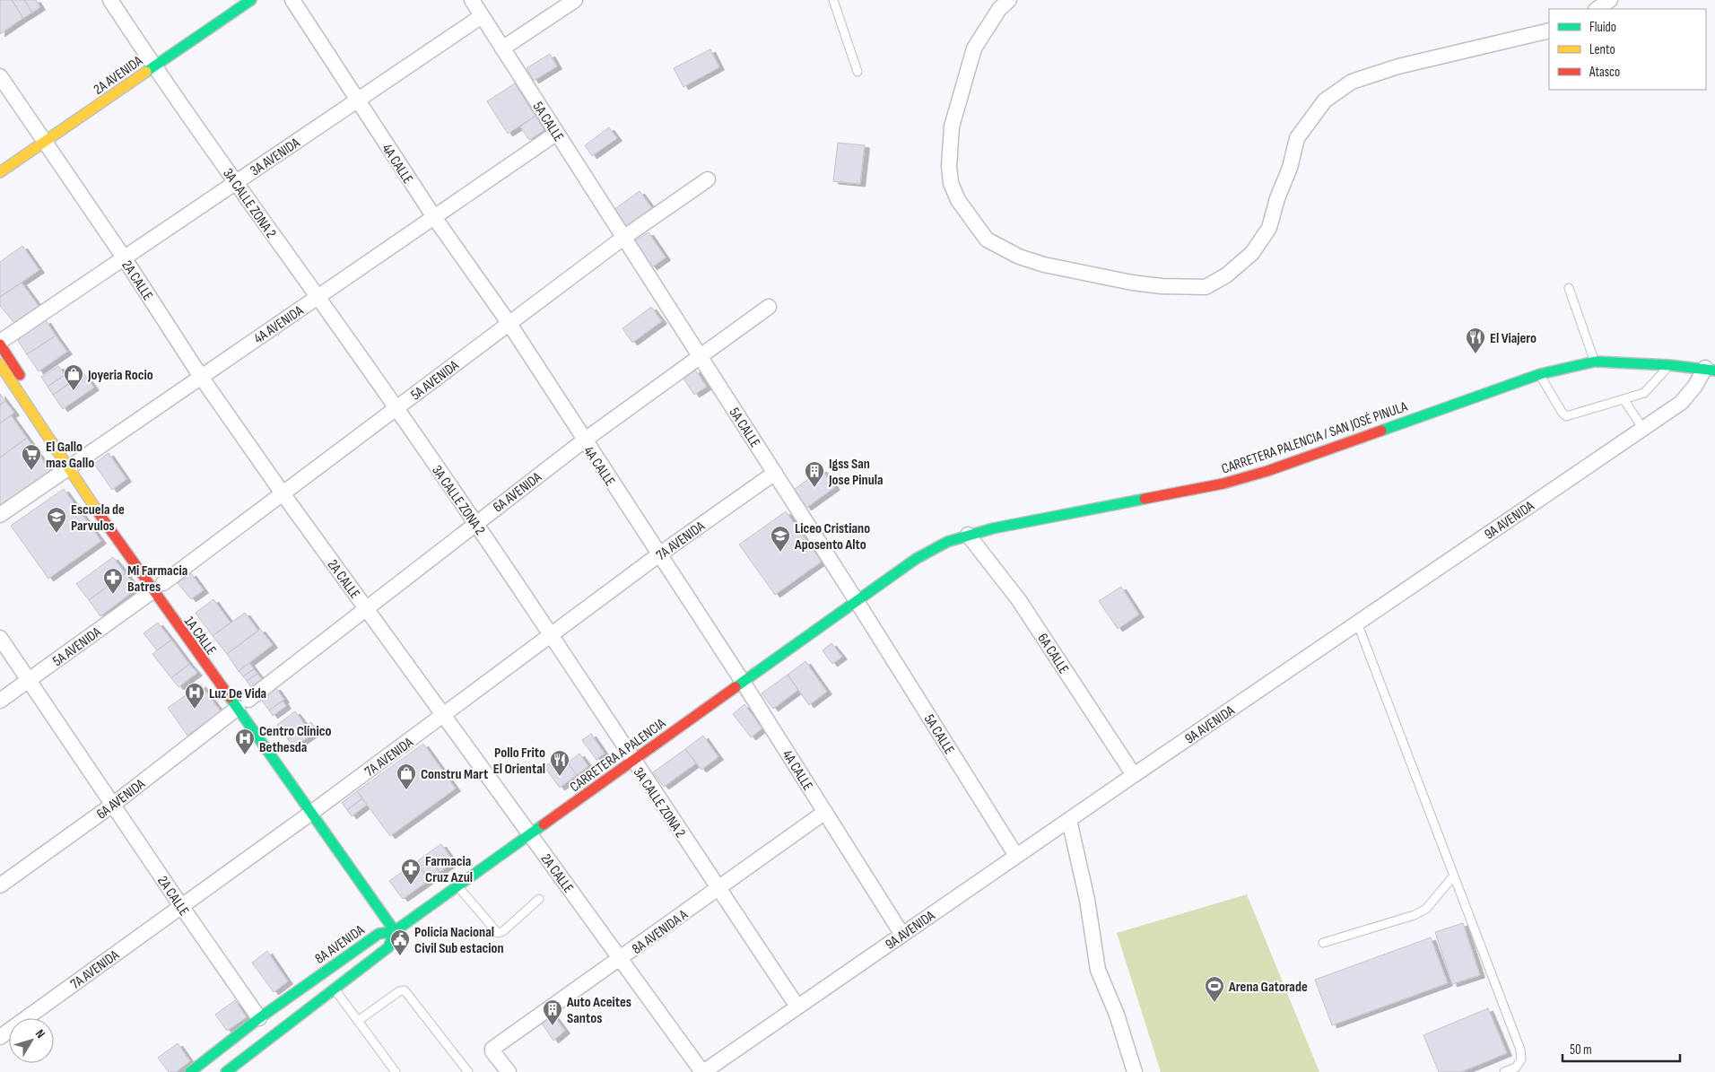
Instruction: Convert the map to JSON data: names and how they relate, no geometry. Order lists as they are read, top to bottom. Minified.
{"streets":{"main road":["2A AVENIDA","CARRETERA PALENCIA / SAN JOSÉ PINULA","1A CALLE","CARRETERA A PALENCIA","8A AVENIDA"],"street":["5A CALLE","3A AVENIDA","4A CALLE","3A CALLE ZONA 2","2A CALLE","4A AVENIDA","5A AVENIDA","6A AVENIDA","9A AVENIDA","7A AVENIDA","6A CALLE","8A AVENIDA A"]},"crossings":[["2A AVENIDA","3A CALLE ZONA 2"],["2A AVENIDA","2A CALLE"],["5A CALLE","3A AVENIDA"],["5A CALLE","4A AVENIDA"],["5A CALLE","5A AVENIDA"],["5A CALLE","CARRETERA PALENCIA / SAN JOSÉ PINULA"],["5A CALLE","6A AVENIDA"],["5A CALLE","9A AVENIDA"],["5A CALLE","7A AVENIDA"],["5A CALLE","CARRETERA A PALENCIA"],["3A AVENIDA","4A CALLE"],["3A AVENIDA","3A CALLE ZONA 2"],["3A AVENIDA","2A CALLE"],["3A AVENIDA","1A CALLE"],["4A CALLE","4A AVENIDA"],["4A CALLE","5A AVENIDA"],["4A CALLE","6A AVENIDA"],["4A CALLE","9A AVENIDA"],["4A CALLE","7A AVENIDA"],["4A CALLE","CARRETERA A PALENCIA"],["4A CALLE","8A AVENIDA A"],["3A CALLE ZONA 2","4A AVENIDA"],["3A CALLE ZONA 2","5A AVENIDA"],["3A CALLE ZONA 2","6A AVENIDA"],["3A CALLE ZONA 2","9A AVENIDA"],["3A CALLE ZONA 2","7A AVENIDA"],["3A CALLE ZONA 2","CARRETERA A PALENCIA"],["3A CALLE ZONA 2","8A AVENIDA A"],["2A CALLE","4A AVENIDA"],["2A CALLE","5A AVENIDA"],["2A CALLE","6A AVENIDA"],["2A CALLE","9A AVENIDA"],["2A CALLE","7A AVENIDA"],["2A CALLE","CARRETERA A PALENCIA"],["2A CALLE","8A AVENIDA A"],["2A CALLE","8A AVENIDA"],["4A AVENIDA","1A CALLE"],["5A AVENIDA","1A CALLE"],["CARRETERA PALENCIA / SAN JOSÉ PINULA","9A AVENIDA"],["CARRETERA PALENCIA / SAN JOSÉ PINULA","6A CALLE"],["CARRETERA PALENCIA / SAN JOSÉ PINULA","CARRETERA A PALENCIA"],["6A AVENIDA","1A CALLE"],["9A AVENIDA","6A CALLE"],["7A AVENIDA","1A CALLE"],["1A CALLE","CARRETERA A PALENCIA"],["1A CALLE","8A AVENIDA"],["CARRETERA A PALENCIA","8A AVENIDA"]],"places":{"restaurant":["El Viajero","Pollo Frito El Oriental"],"shop":["Joyeria Rocio","Constru Mart"],"supermarket":["El Gallo mas Gallo"],"building":["Igss San Jose Pinula","Auto Aceites Santos"],"school or university":["Escuela de Parvulos","Liceo Cristiano Aposento Alto"],"pharmacy":["Mi Farmacia Batres","Farmacia Cruz Azul"],"hospital":["Luz De Vida","Centro Clínico Bethesda"],"public building":["Policia Nacional Civil Sub estacion"],"sports":["Arena Gatorade"]},"legend":["Fluido","Lento","Atasco"],"scale_bar":"50 m","north":"top right"}
